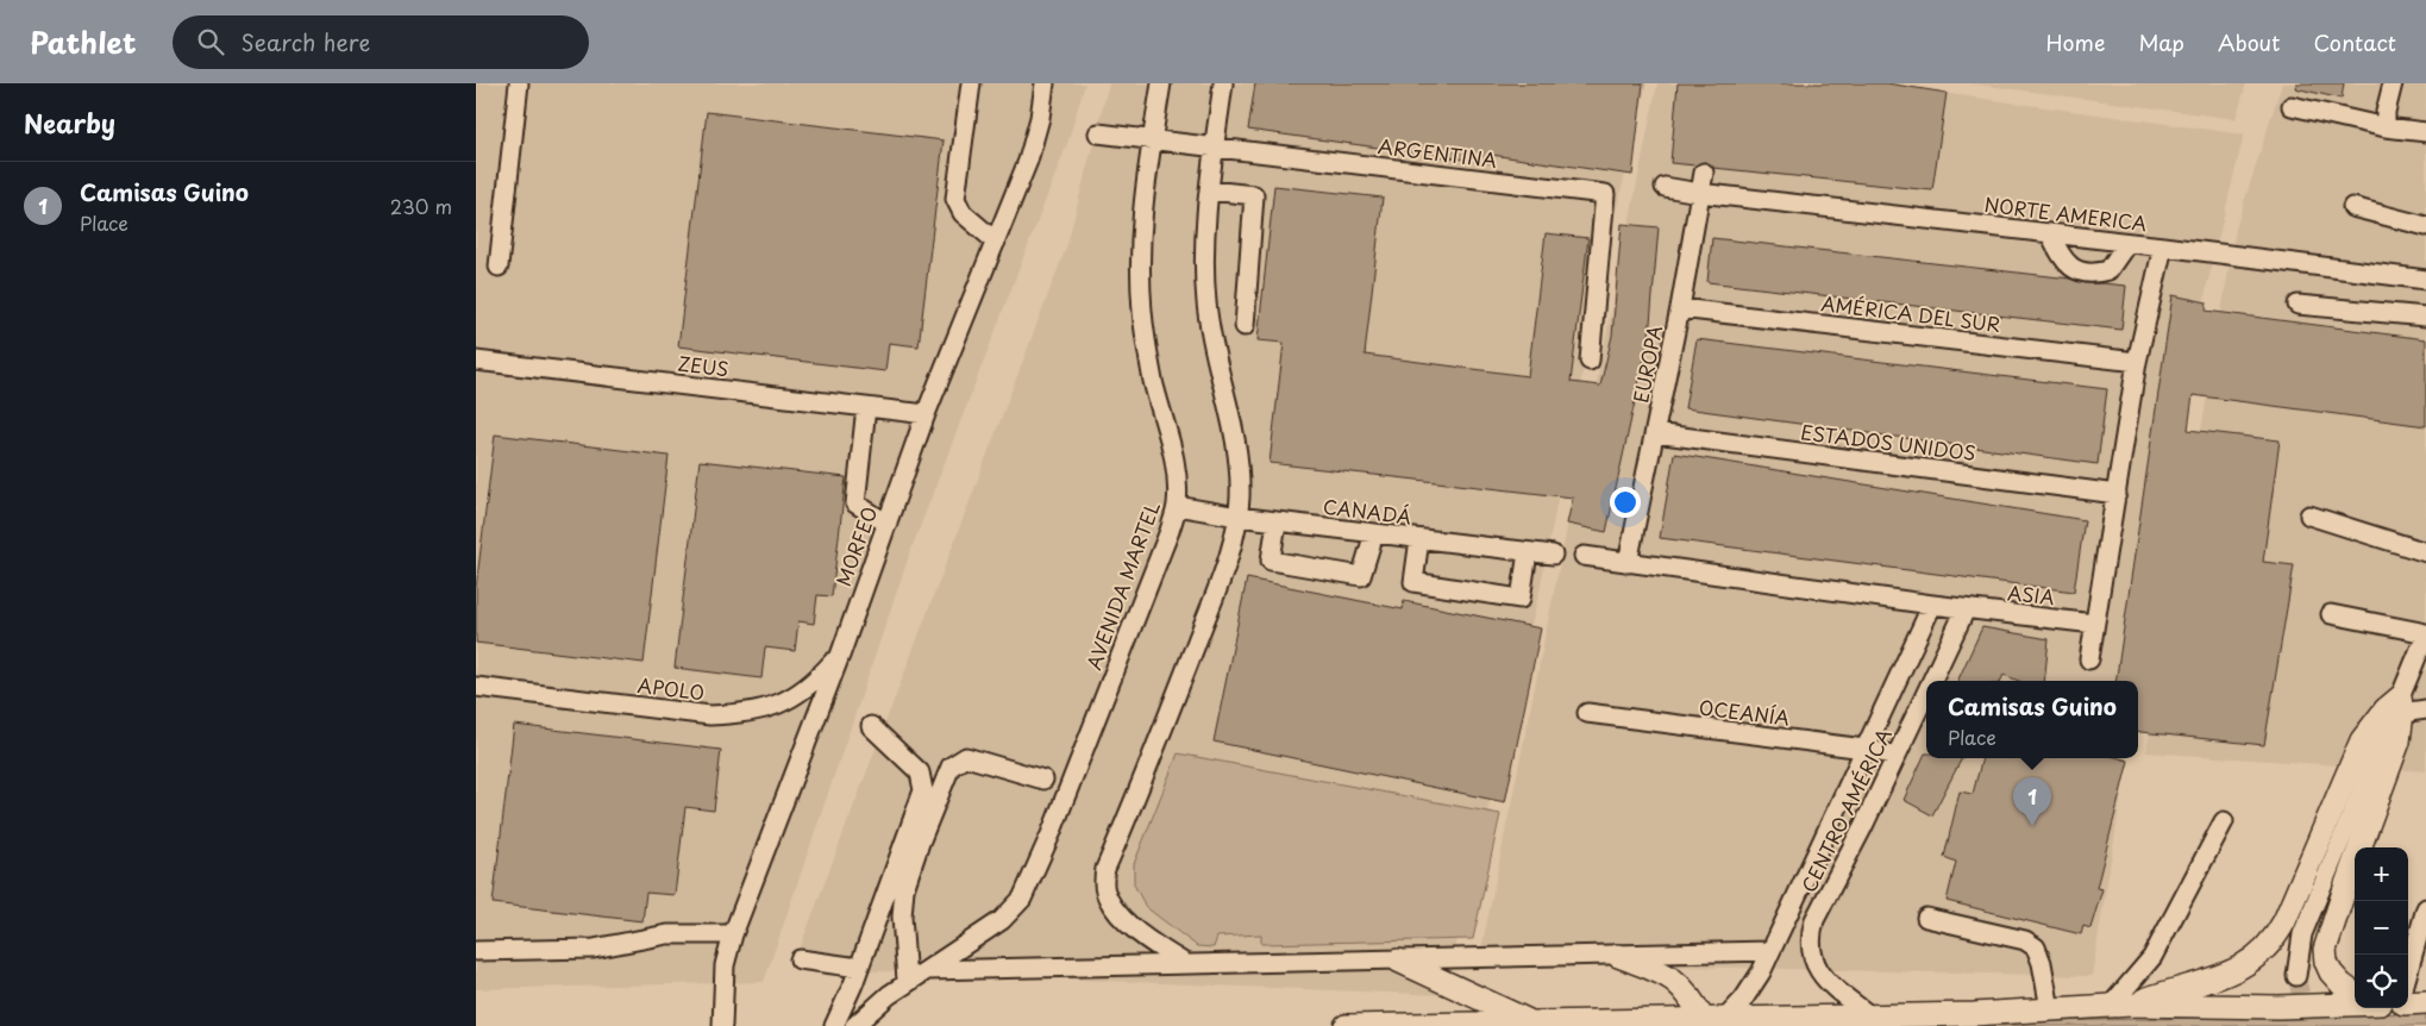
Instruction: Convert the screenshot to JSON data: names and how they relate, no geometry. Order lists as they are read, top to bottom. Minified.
{"streets":{"street":["ARGENTINA","NORTE AMERICA","AMÉRICA DEL SUR","EUROPA","ZEUS","ESTADOS UNIDOS","CANADÁ","MORFEO","AVENIDA MARTEL","ASIA","APOLO","OCEANÍA","CENTRO AMÉRICA"]},"crossings":[["ARGENTINA","AVENIDA MARTEL"],["NORTE AMERICA","EUROPA"],["AMÉRICA DEL SUR","EUROPA"],["EUROPA","ESTADOS UNIDOS"],["EUROPA","ASIA"],["ZEUS","MORFEO"],["CANADÁ","AVENIDA MARTEL"],["MORFEO","APOLO"],["ASIA","CENTRO AMÉRICA"],["OCEANÍA","CENTRO AMÉRICA"]],"page":{"header":"Pathlet","search":"Search here","nav":["Home","Map","About","Contact"],"heading":"Nearby","list":[{"mark":"1","name":"Camisas Guino","note":"Place","value":"230 m"}],"popup":["Camisas Guino","Place"],"pins":"1","map_buttons":["+","−"]}}
